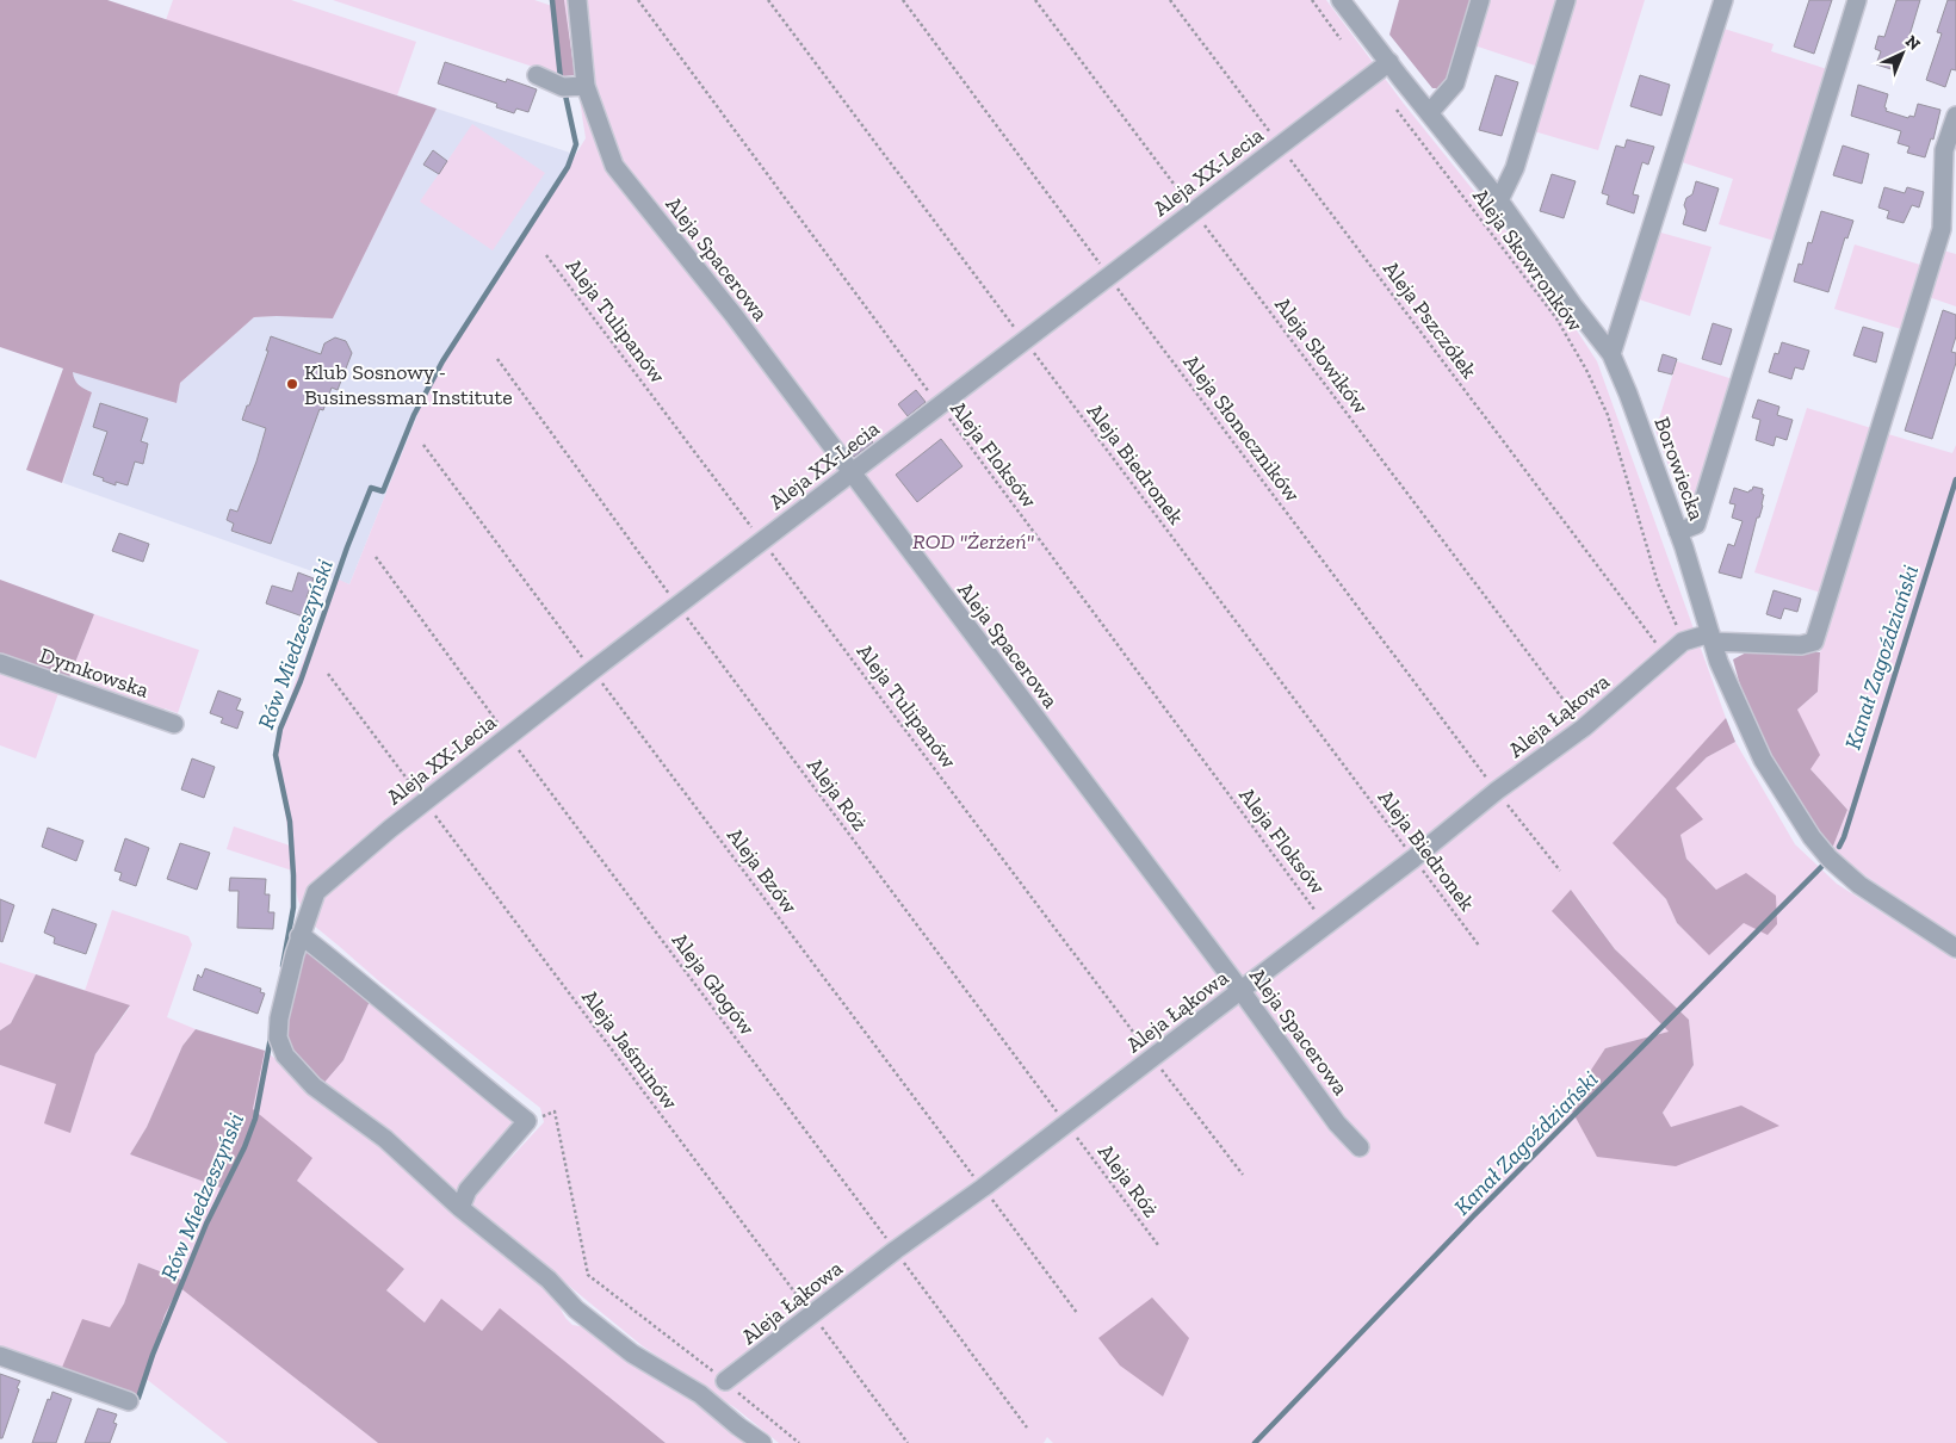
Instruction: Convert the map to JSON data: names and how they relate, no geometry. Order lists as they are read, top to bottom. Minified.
{"streets":{"street":["Aleja XX-Lecia","Aleja Spacerowa","Borowiecka","Dymkowska","Aleja Łąkowa"],"path":["Aleja Skowronków","Aleja Pszczółek","Aleja Tulipanów","Aleja Słowików","Aleja Słoneczników","Aleja Floksów","Aleja Biedronek","Aleja Róż","Aleja Bzów","Aleja Głogów","Aleja Jaśminów"]},"crossings":[["Aleja XX-Lecia","Aleja Spacerowa"],["Aleja XX-Lecia","Aleja Pszczółek"],["Aleja XX-Lecia","Aleja Tulipanów"],["Aleja XX-Lecia","Aleja Słowików"],["Aleja XX-Lecia","Aleja Słoneczników"],["Aleja XX-Lecia","Aleja Floksów"],["Aleja XX-Lecia","Aleja Biedronek"],["Aleja XX-Lecia","Borowiecka"],["Aleja XX-Lecia","Aleja Róż"],["Aleja XX-Lecia","Aleja Bzów"],["Aleja XX-Lecia","Aleja Głogów"],["Aleja XX-Lecia","Aleja Jaśminów"],["Aleja Spacerowa","Aleja Łąkowa"],["Aleja Skowronków","Aleja Łąkowa"],["Aleja Pszczółek","Aleja Łąkowa"],["Aleja Tulipanów","Aleja Łąkowa"],["Aleja Słowików","Aleja Łąkowa"],["Aleja Słoneczników","Aleja Łąkowa"],["Aleja Floksów","Aleja Łąkowa"],["Aleja Biedronek","Aleja Łąkowa"],["Borowiecka","Aleja Łąkowa"],["Aleja Łąkowa","Aleja Róż"],["Aleja Łąkowa","Aleja Bzów"],["Aleja Łąkowa","Aleja Głogów"],["Aleja Łąkowa","Aleja Jaśminów"]],"water":["Rów Miedzeszyński","Kanał Zagoździański"],"parks":["ROD \"Żerżeń\""],"places":["Klub Sosnowy - Businessman Institute"],"north":"top right"}
